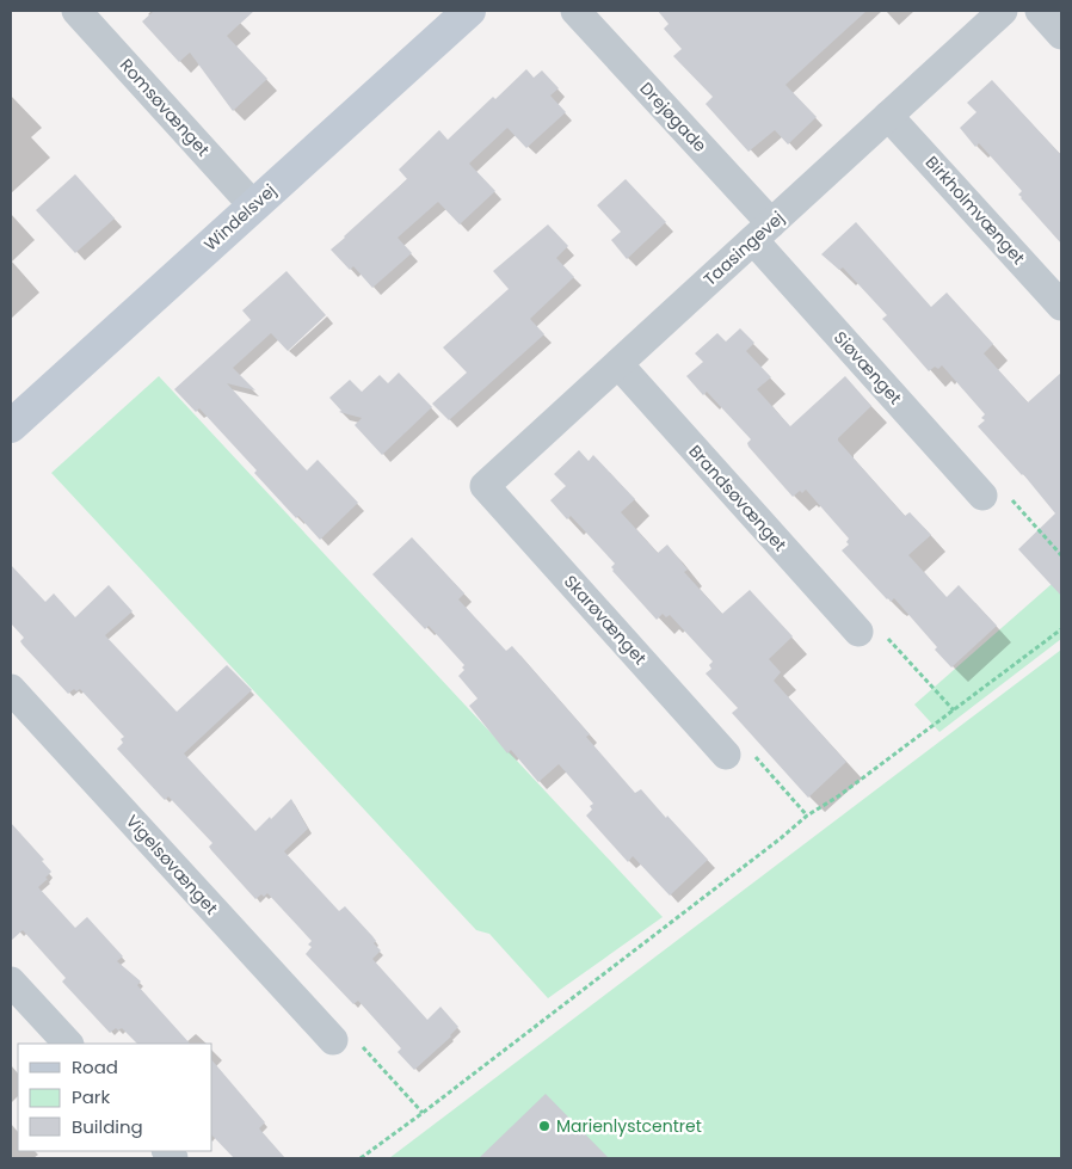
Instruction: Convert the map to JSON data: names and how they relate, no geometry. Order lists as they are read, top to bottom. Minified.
{"streets":{"street":["Romsøvænget","Drejøgade","Birkholmvænget","Windelsvej","Taasingevej","Siøvænget","Brandsøvænget","Skarøvænget","Vigelsøvænget"]},"crossings":[["Romsøvænget","Windelsvej"],["Drejøgade","Taasingevej"],["Drejøgade","Siøvænget"],["Birkholmvænget","Taasingevej"],["Taasingevej","Siøvænget"],["Taasingevej","Brandsøvænget"],["Taasingevej","Skarøvænget"]],"places":["Marienlystcentret"],"legend":["Road","Park","Building"]}
